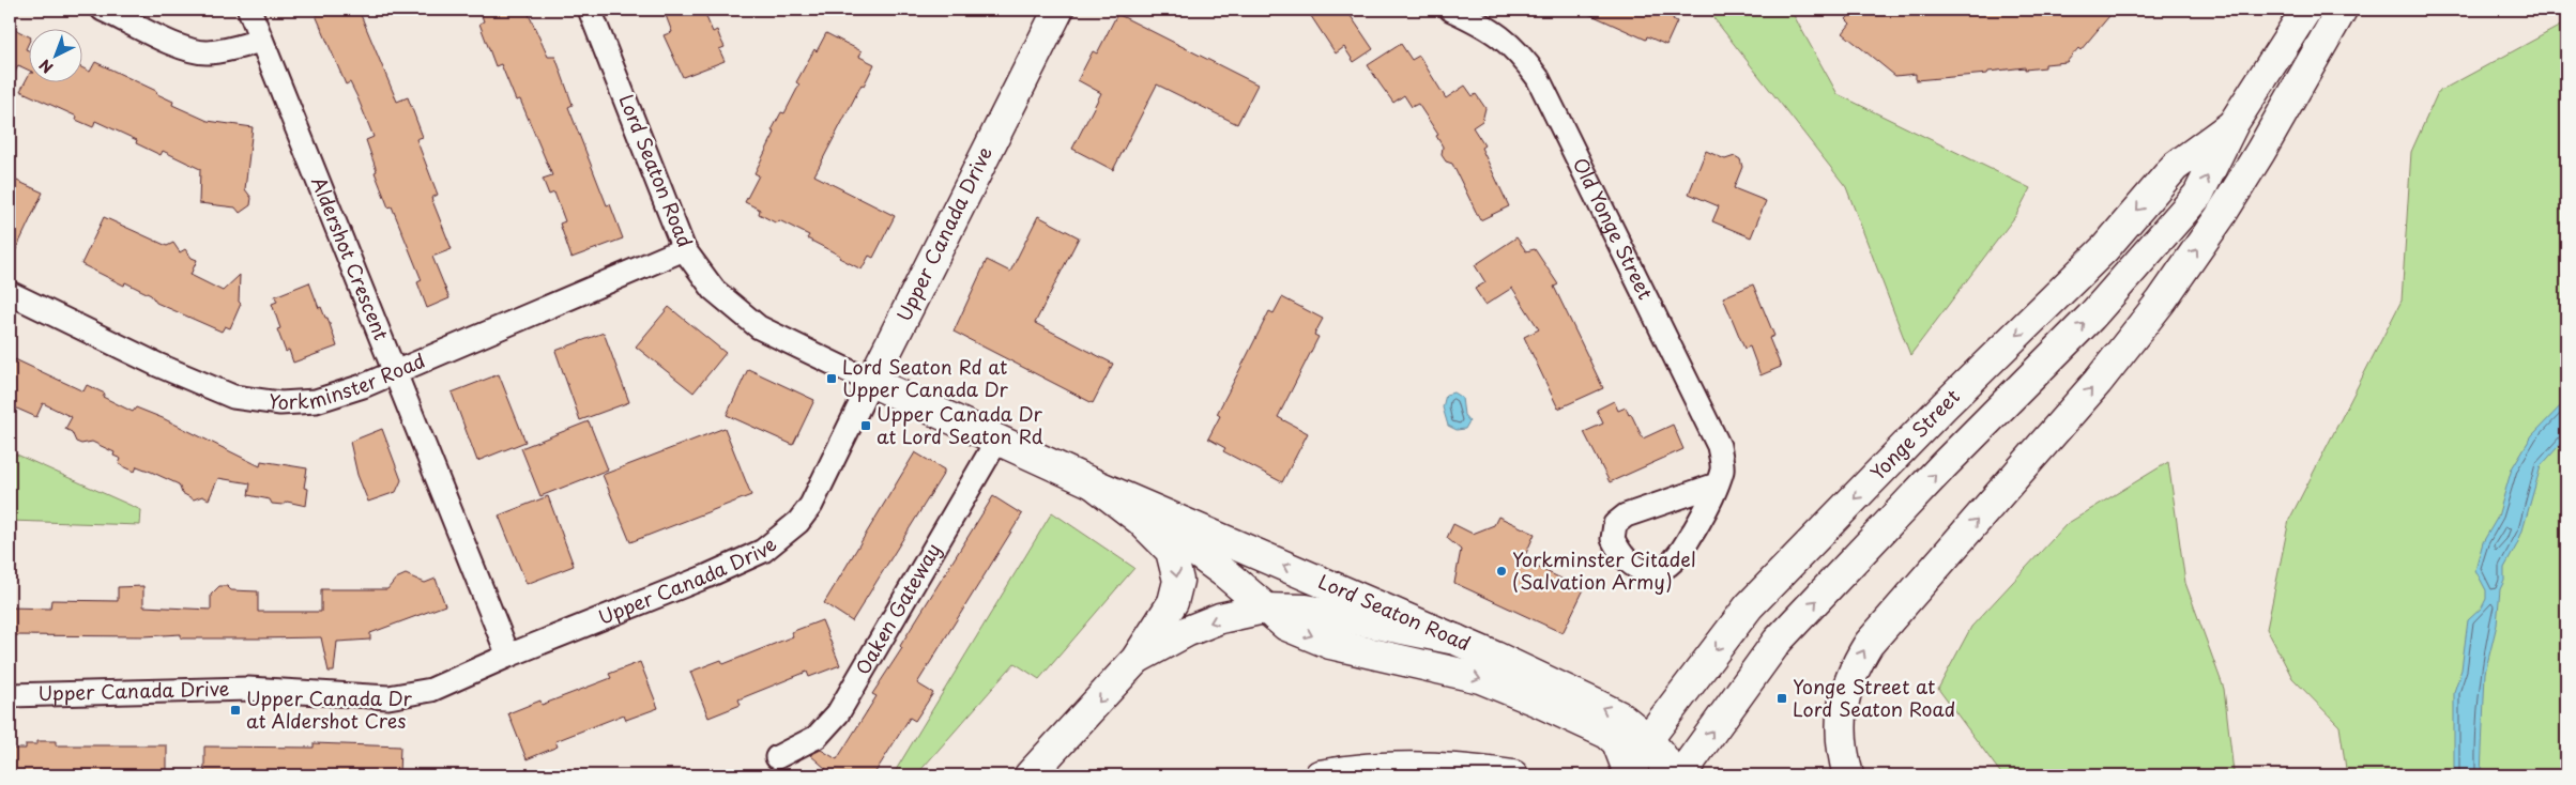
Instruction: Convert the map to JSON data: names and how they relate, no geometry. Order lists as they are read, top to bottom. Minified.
{"streets":{"main road":["Lord Seaton Road","Upper Canada Drive","Yonge Street"],"street":["Old Yonge Street","Aldershot Crescent","Yorkminster Road","Oaken Gateway"]},"crossings":[["Lord Seaton Road","Upper Canada Drive"],["Lord Seaton Road","Yorkminster Road"],["Lord Seaton Road","Yonge Street"],["Lord Seaton Road","Oaken Gateway"],["Upper Canada Drive","Aldershot Crescent"],["Aldershot Crescent","Yorkminster Road"]],"places":{"transit":["Lord Seaton Rd at Upper Canada Dr","Upper Canada Dr at Lord Seaton Rd","Yonge Street at Lord Seaton Road","Upper Canada Dr at Aldershot Cres"],"other":["Yorkminster Citadel (Salvation Army)"]},"north":"bottom left"}
